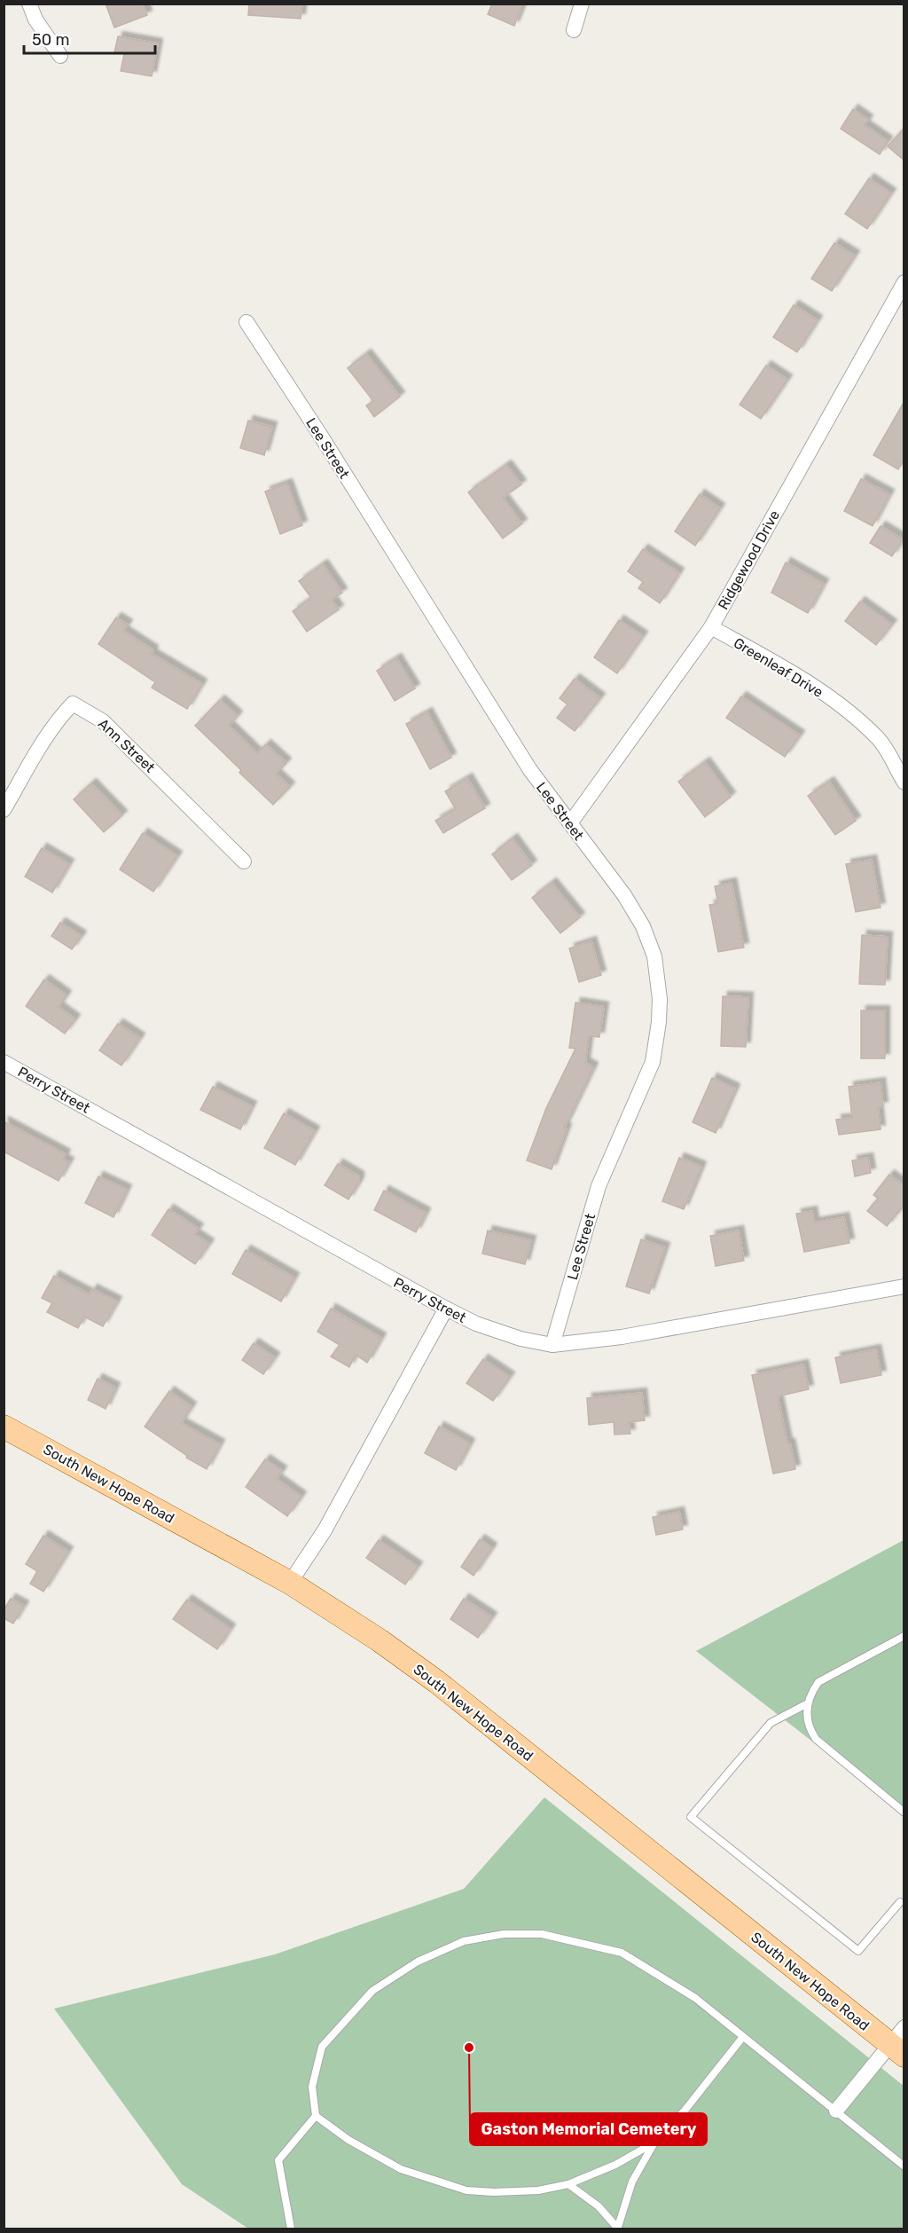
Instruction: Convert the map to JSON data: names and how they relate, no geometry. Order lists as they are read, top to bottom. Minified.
{"streets":{"main road":["South New Hope Road"],"street":["Lee Street","Ridgewood Drive","Greenleaf Drive","Ann Street","Perry Street"]},"crossings":[["Lee Street","Ridgewood Drive"],["Lee Street","Perry Street"],["Ridgewood Drive","Greenleaf Drive"]],"places":["Gaston Memorial Cemetery"],"scale_bar":"50 m"}
